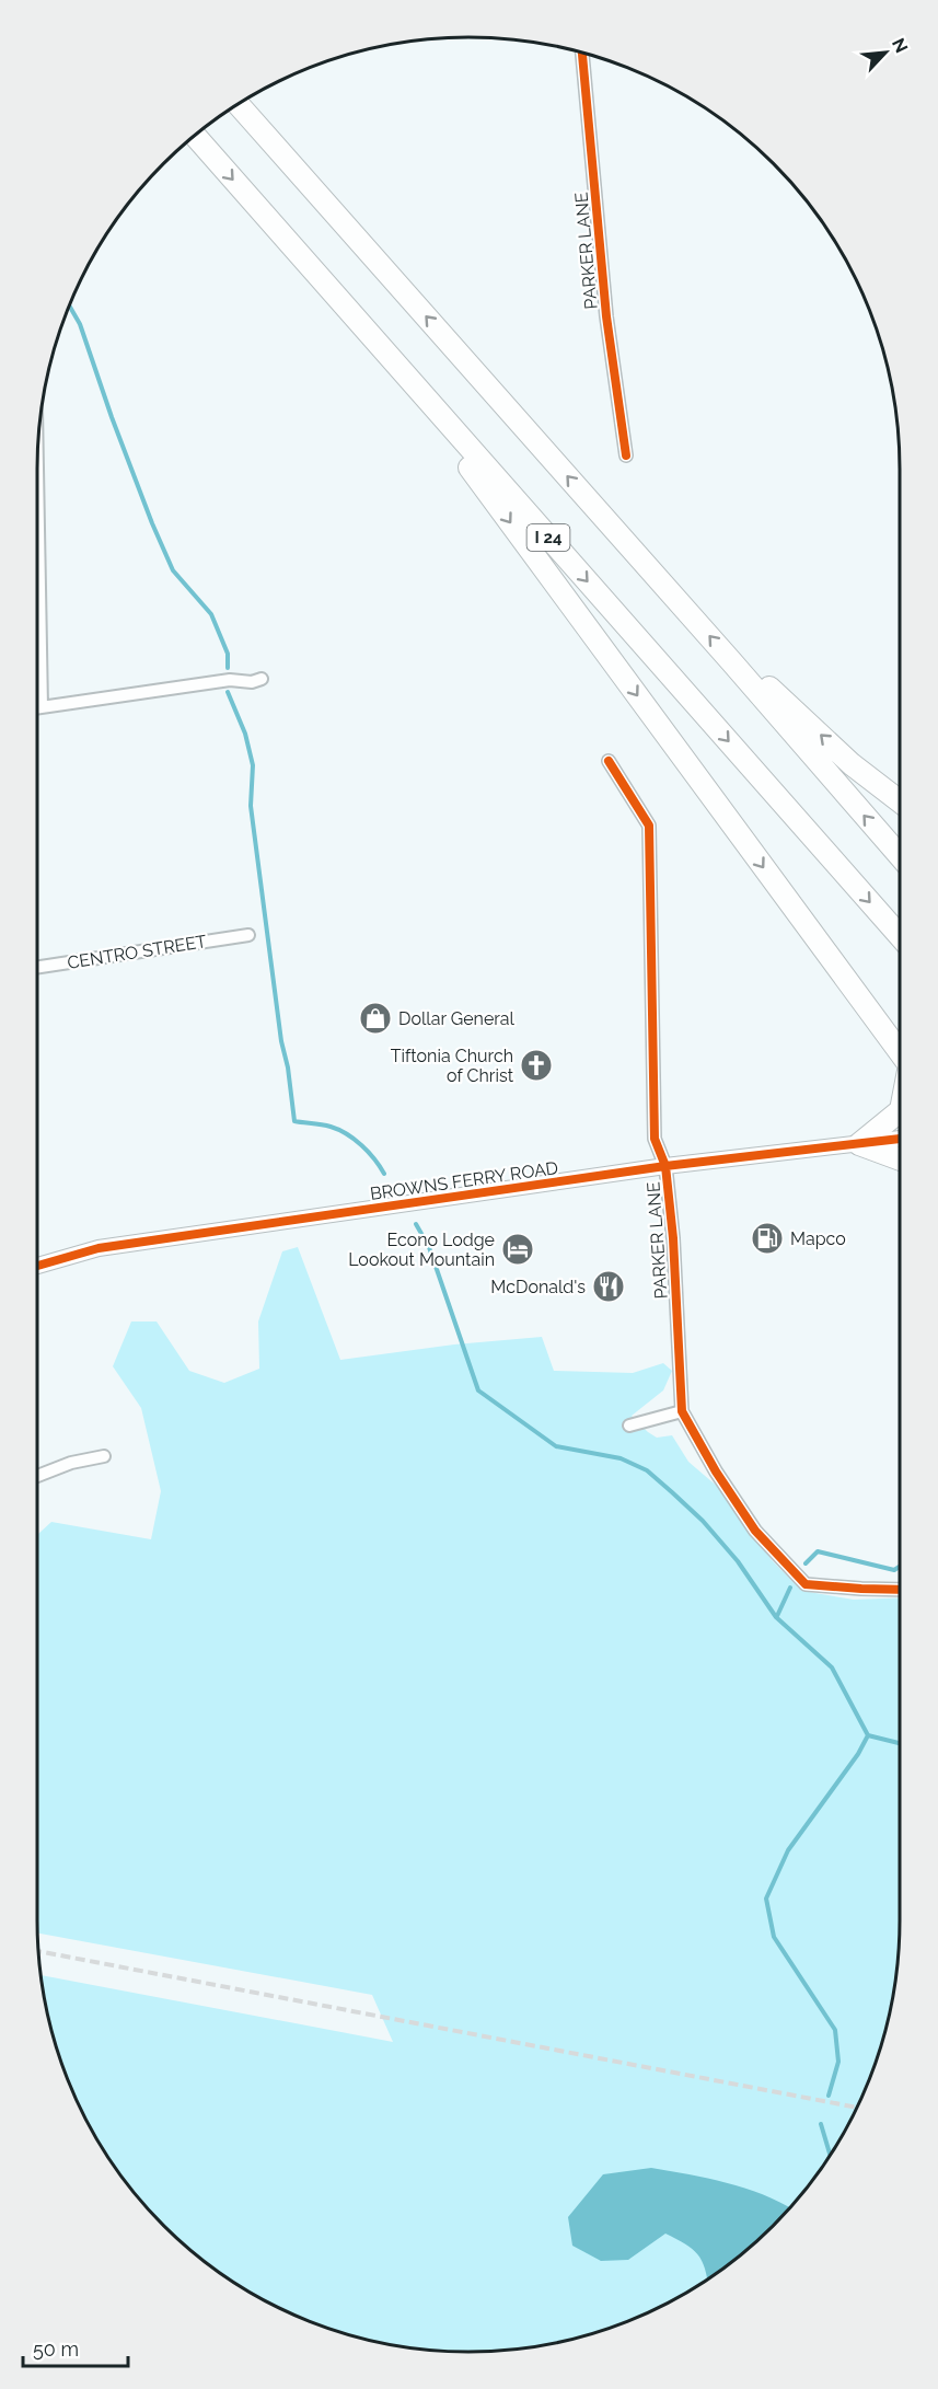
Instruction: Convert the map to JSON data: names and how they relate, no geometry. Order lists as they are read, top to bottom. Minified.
{"streets":{"highway":["I 24"],"street":["PARKER LANE","CENTRO STREET","BROWNS FERRY ROAD"]},"crossings":[["PARKER LANE","BROWNS FERRY ROAD"]],"places":{"shop":["Dollar General"],"church":["Tiftonia Church of Christ"],"fuel station":["Mapco"],"hotel":["Econo Lodge Lookout Mountain"],"restaurant":["McDonald's"]},"scale_bar":"50 m","north":"top right"}
